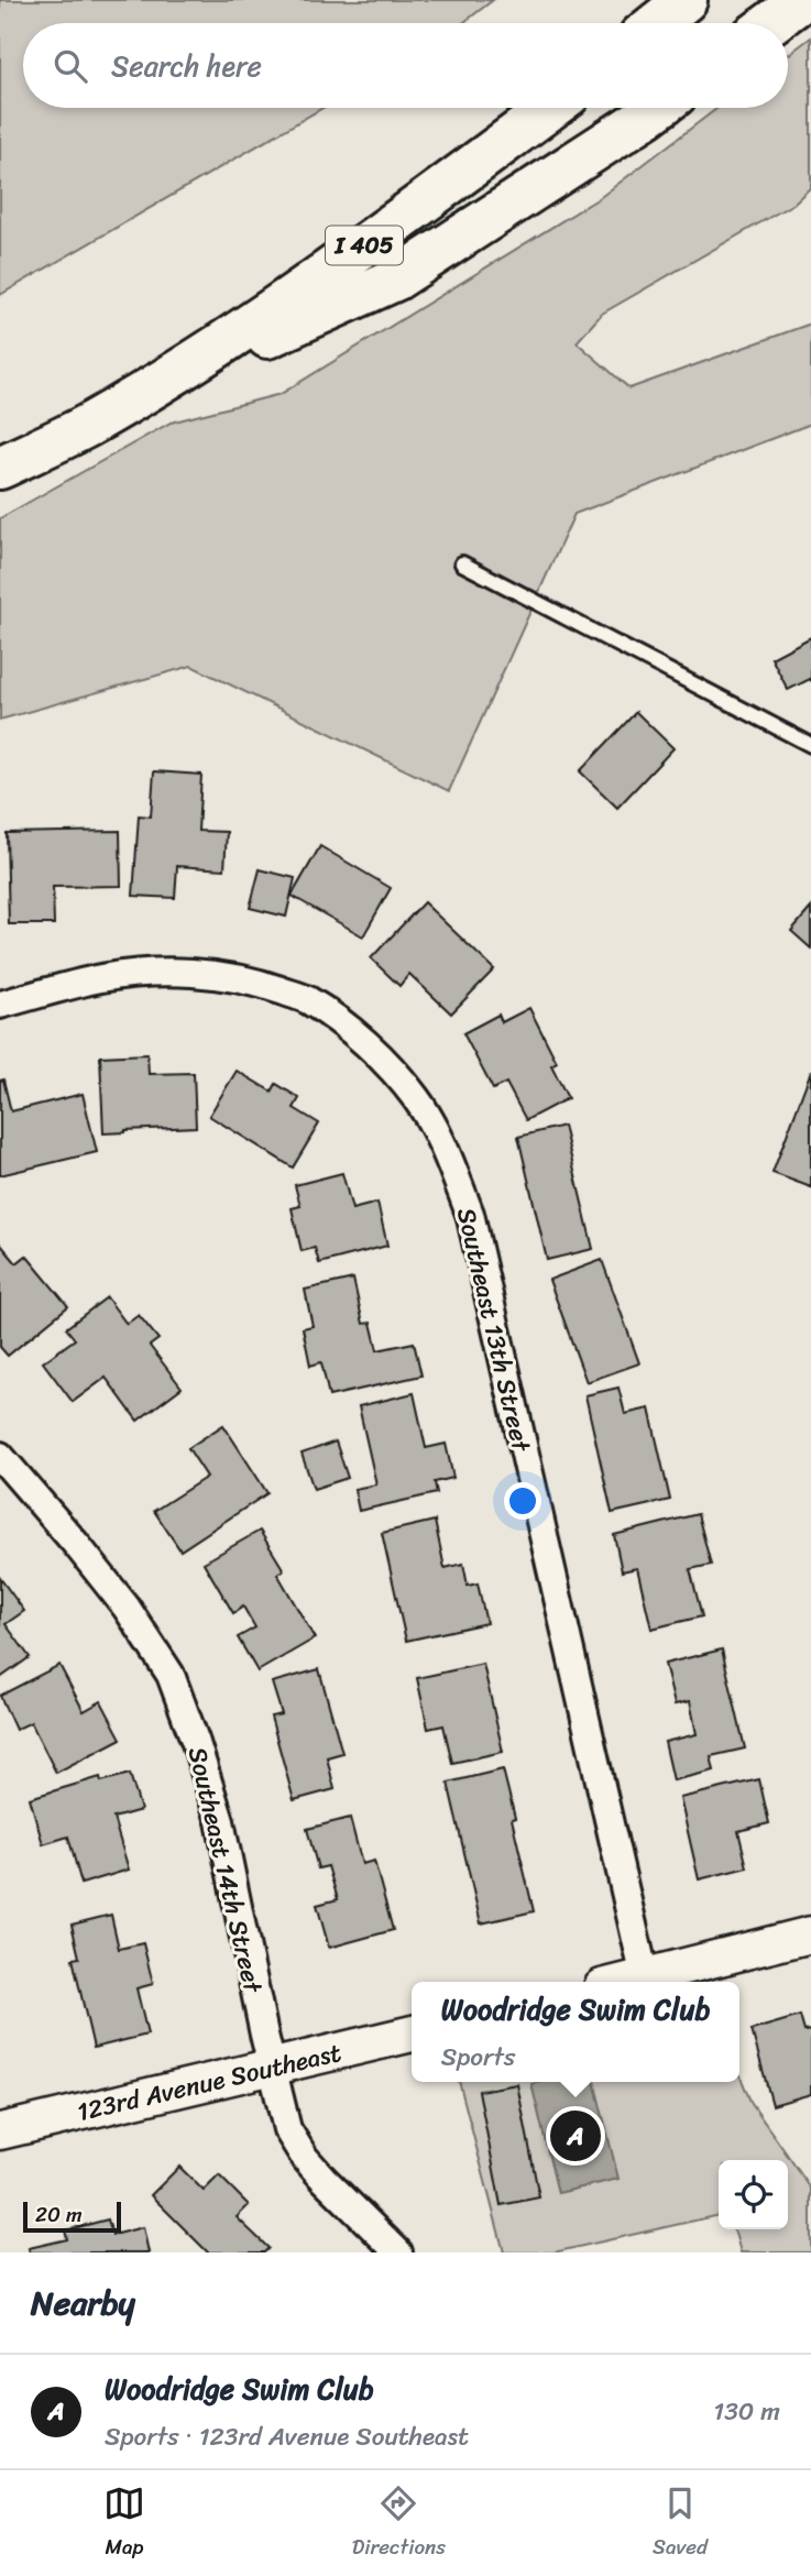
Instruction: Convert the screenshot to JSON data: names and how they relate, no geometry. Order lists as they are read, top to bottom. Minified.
{"streets":{"highway":["I 405"],"street":["Southeast 13th Street","Southeast 14th Street","123rd Avenue Southeast"]},"crossings":[["Southeast 14th Street","123rd Avenue Southeast"]],"scale_bar":"20 m","page":{"search":"Search here","popup":["Woodridge Swim Club","Sports"],"pins":"A","scale":"20 m","heading":"Nearby","list":[{"mark":"A","name":"Woodridge Swim Club","note":"Sports · 123rd Avenue Southeast","value":"130 m"}],"nav":["Map","Directions","Saved"]}}
